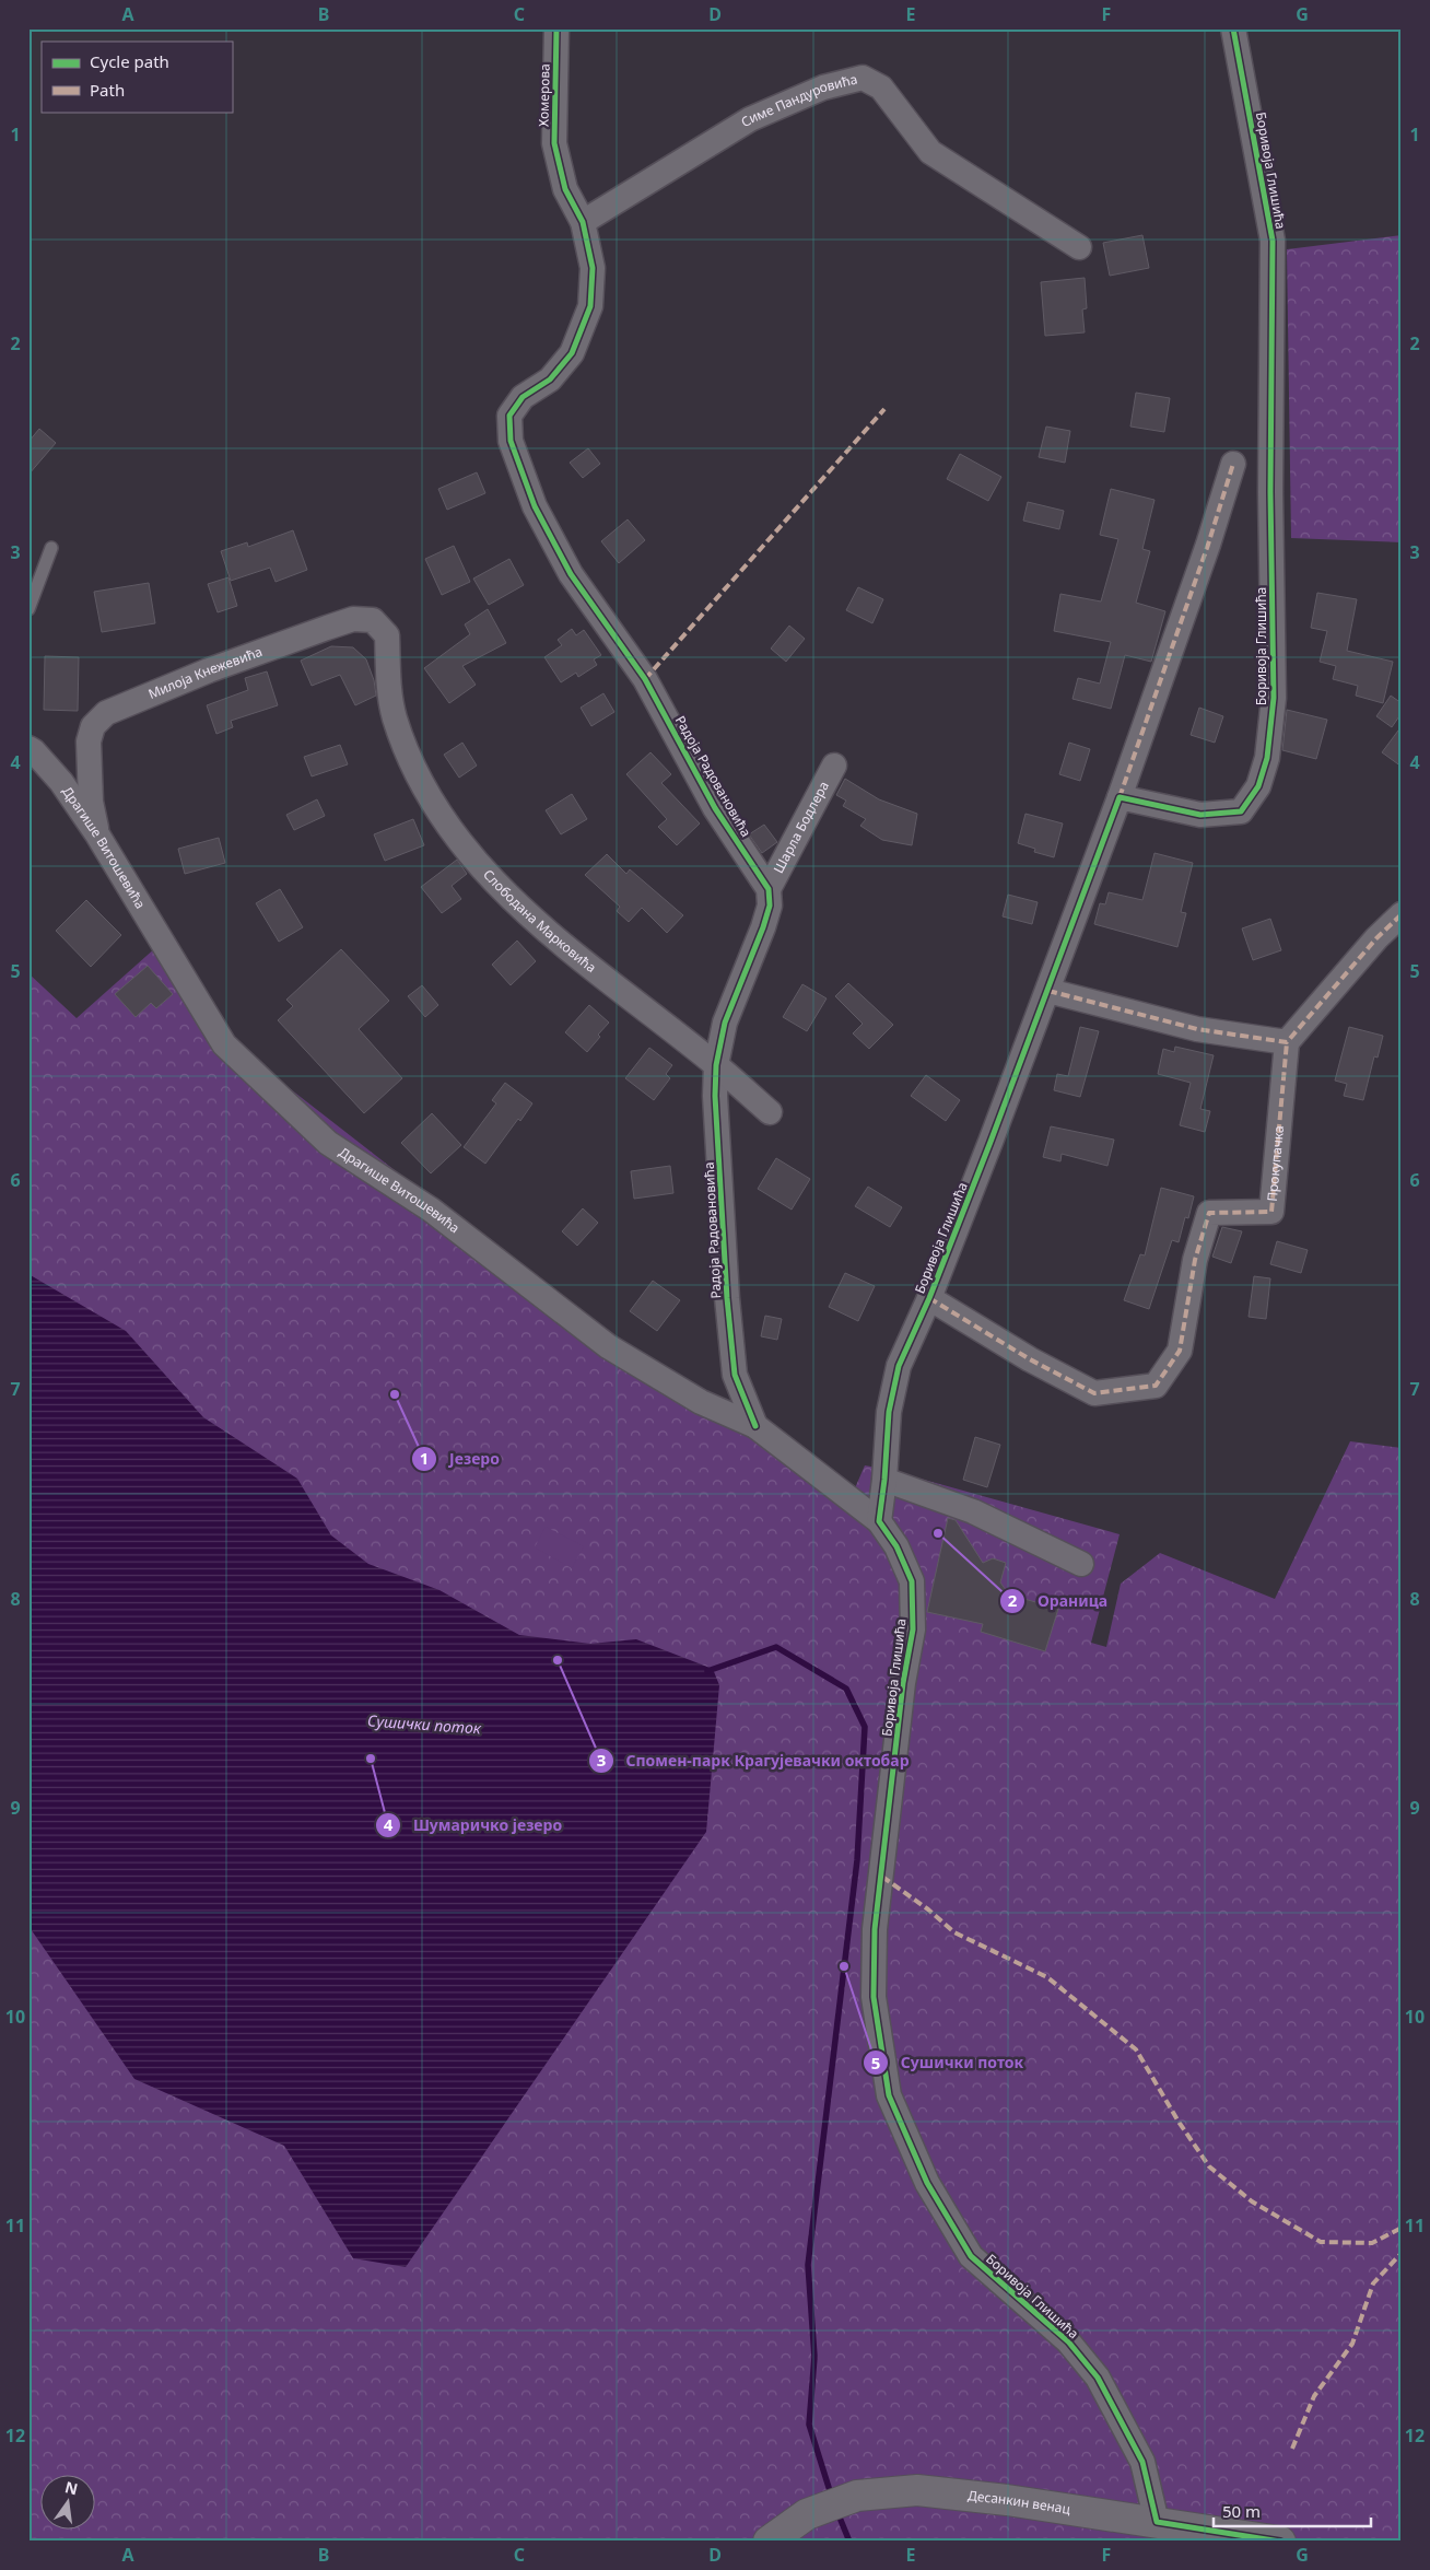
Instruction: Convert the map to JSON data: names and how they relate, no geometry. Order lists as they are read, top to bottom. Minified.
{"streets":{"street":["Хомерова","Симе Пандуровића","Боривоја Глишића","Милоја Кнежевића","Радоја Радовановића","Шарла Бодлера","Драгише Витошевића","Слободана Марковића","Прокупачка","Десанкин венац"]},"crossings":[["Хомерова","Симе Пандуровића"],["Хомерова","Радоја Радовановића"],["Симе Пандуровића","Радоја Радовановића"],["Боривоја Глишића","Драгише Витошевића"],["Боривоја Глишића","Прокупачка"],["Боривоја Глишића","Десанкин венац"],["Милоја Кнежевића","Драгише Витошевића"],["Милоја Кнежевића","Слободана Марковића"],["Радоја Радовановића","Шарла Бодлера"],["Радоја Радовановића","Драгише Витошевића"],["Радоја Радовановића","Слободана Марковића"]],"water":["Сушички поток"],"places":["Језеро","Ораница","Спомен-парк Крагујевачки октобар","Шумаричко језеро","Сушички поток"],"legend":["Cycle path","Path"],"scale_bar":"50 m","north":"top","grid":{"columns":["A","B","C","D","E","F","G"],"rows":["1","2","3","4","5","6","7","8","9","10","11","12"]}}
